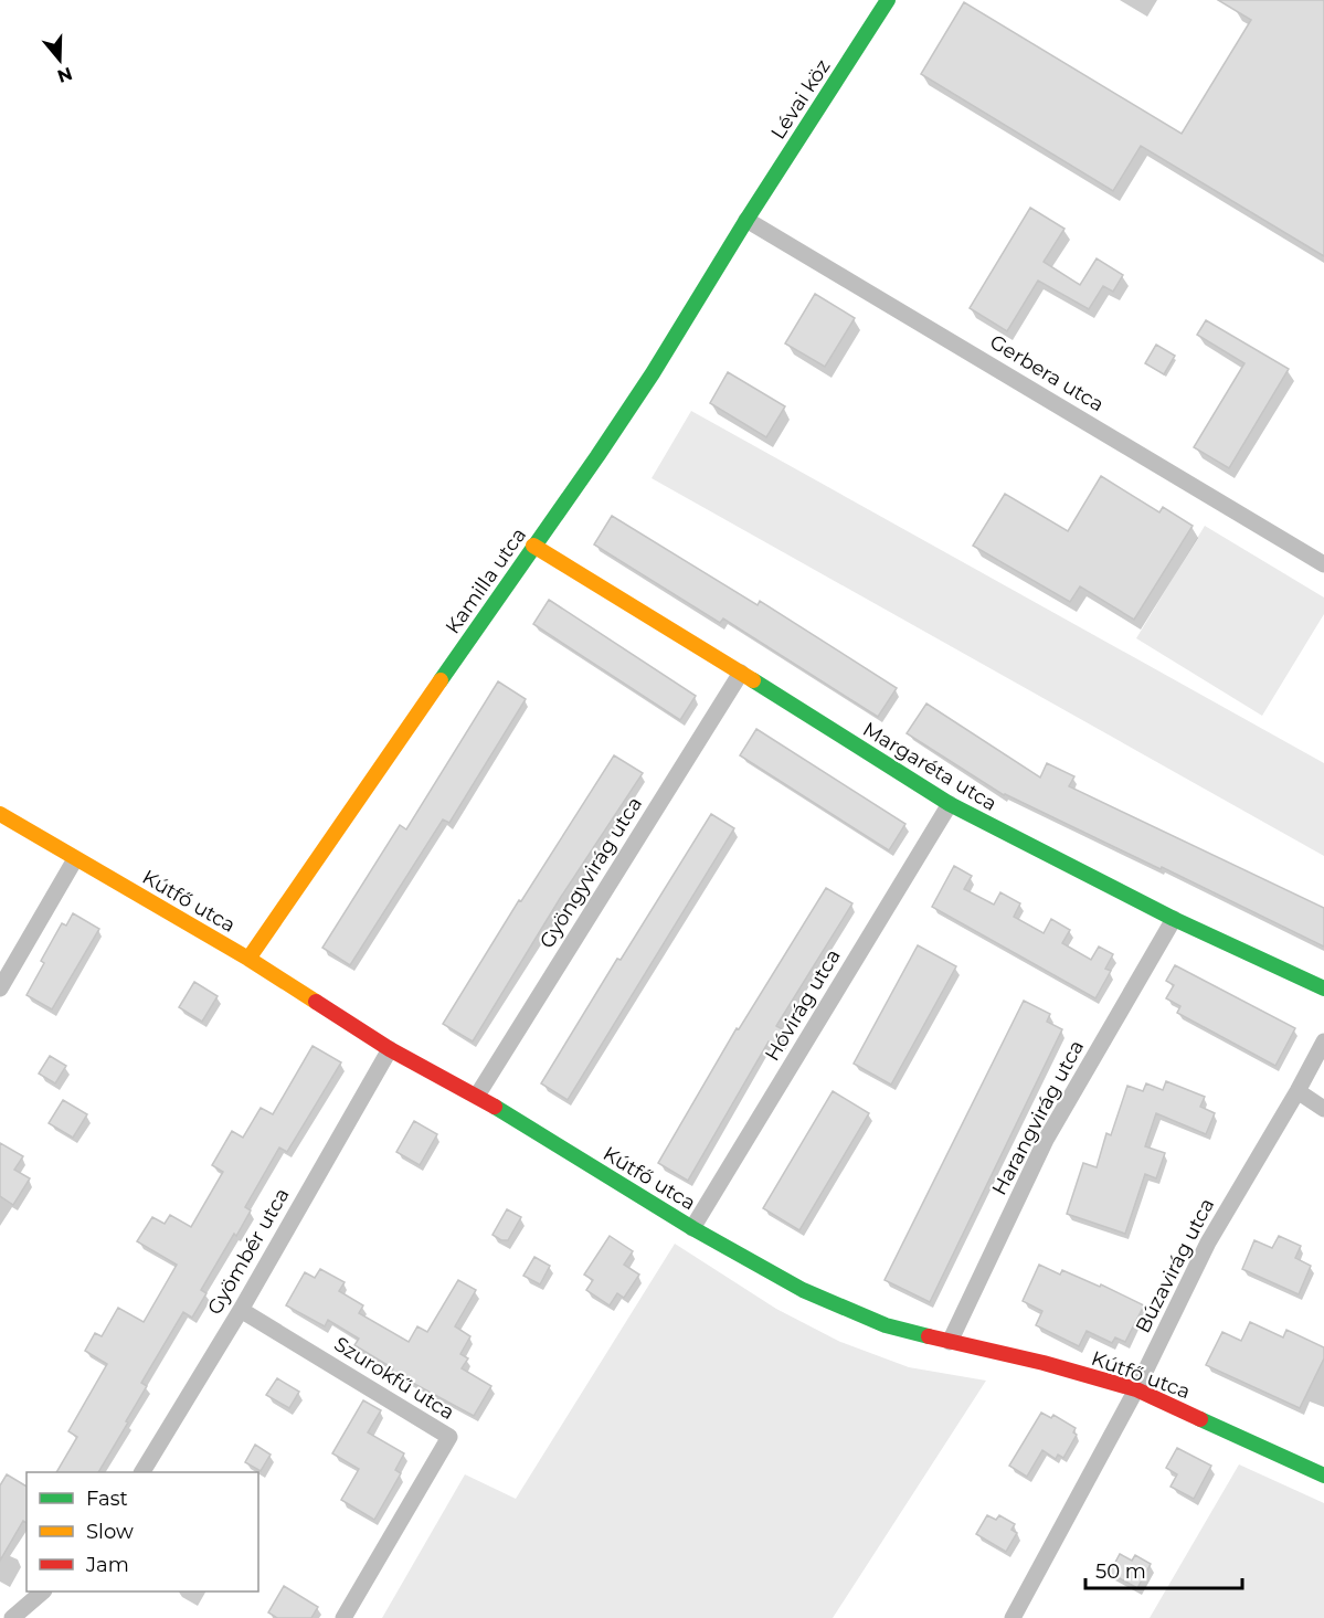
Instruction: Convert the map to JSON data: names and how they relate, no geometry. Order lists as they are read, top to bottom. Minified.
{"streets":{"street":["Lévai köz","Gerbera utca","Kamilla utca","Margaréta utca","Gyöngyvirág utca","Kútfő utca","Hóvirág utca","Harangvirág utca","Gyömbér utca","Búzavirág utca","Szurokfű utca"]},"crossings":[["Lévai köz","Gerbera utca"],["Lévai köz","Kamilla utca"],["Gerbera utca","Kamilla utca"],["Kamilla utca","Margaréta utca"],["Kamilla utca","Kútfő utca"],["Margaréta utca","Gyöngyvirág utca"],["Margaréta utca","Hóvirág utca"],["Margaréta utca","Harangvirág utca"],["Gyöngyvirág utca","Kútfő utca"],["Kútfő utca","Hóvirág utca"],["Kútfő utca","Harangvirág utca"],["Kútfő utca","Gyömbér utca"],["Kútfő utca","Búzavirág utca"],["Gyömbér utca","Szurokfű utca"]],"legend":["Fast","Slow","Jam"],"scale_bar":"50 m","north":"bottom"}
